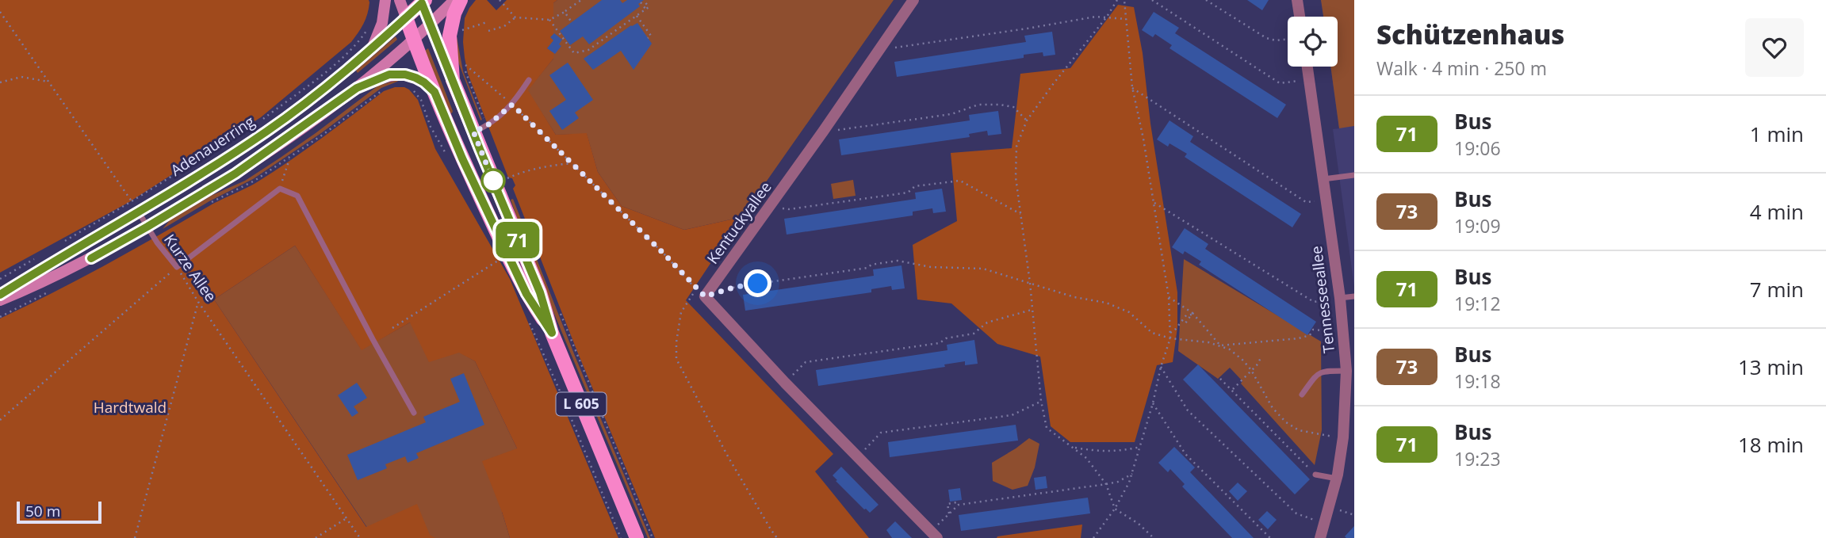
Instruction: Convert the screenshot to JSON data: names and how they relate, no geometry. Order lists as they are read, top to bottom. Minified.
{"streets":{"main road":["Adenauerring","L 605"],"street":["Kentuckyallee","Tennesseeallee"],"lane":["Kurze Allee"]},"crossings":[["Adenauerring","Kurze Allee"],["Adenauerring","L 605"]],"parks":["Hardtwald"],"lines":["bus line 71"],"scale_bar":"50 m","page":{"on_map":"71","heading":["Schützenhaus","Walk · 4 min · 250 m"],"list":[{"mark":"71","name":"Bus","note":"19:06","value":"1 min"},{"mark":"73","name":"Bus","note":"19:09","value":"4 min"},{"mark":"71","name":"Bus","note":"19:12","value":"7 min"},{"mark":"73","name":"Bus","note":"19:18","value":"13 min"},{"mark":"71","name":"Bus","note":"19:23","value":"18 min"}],"scale":"50 m"}}
